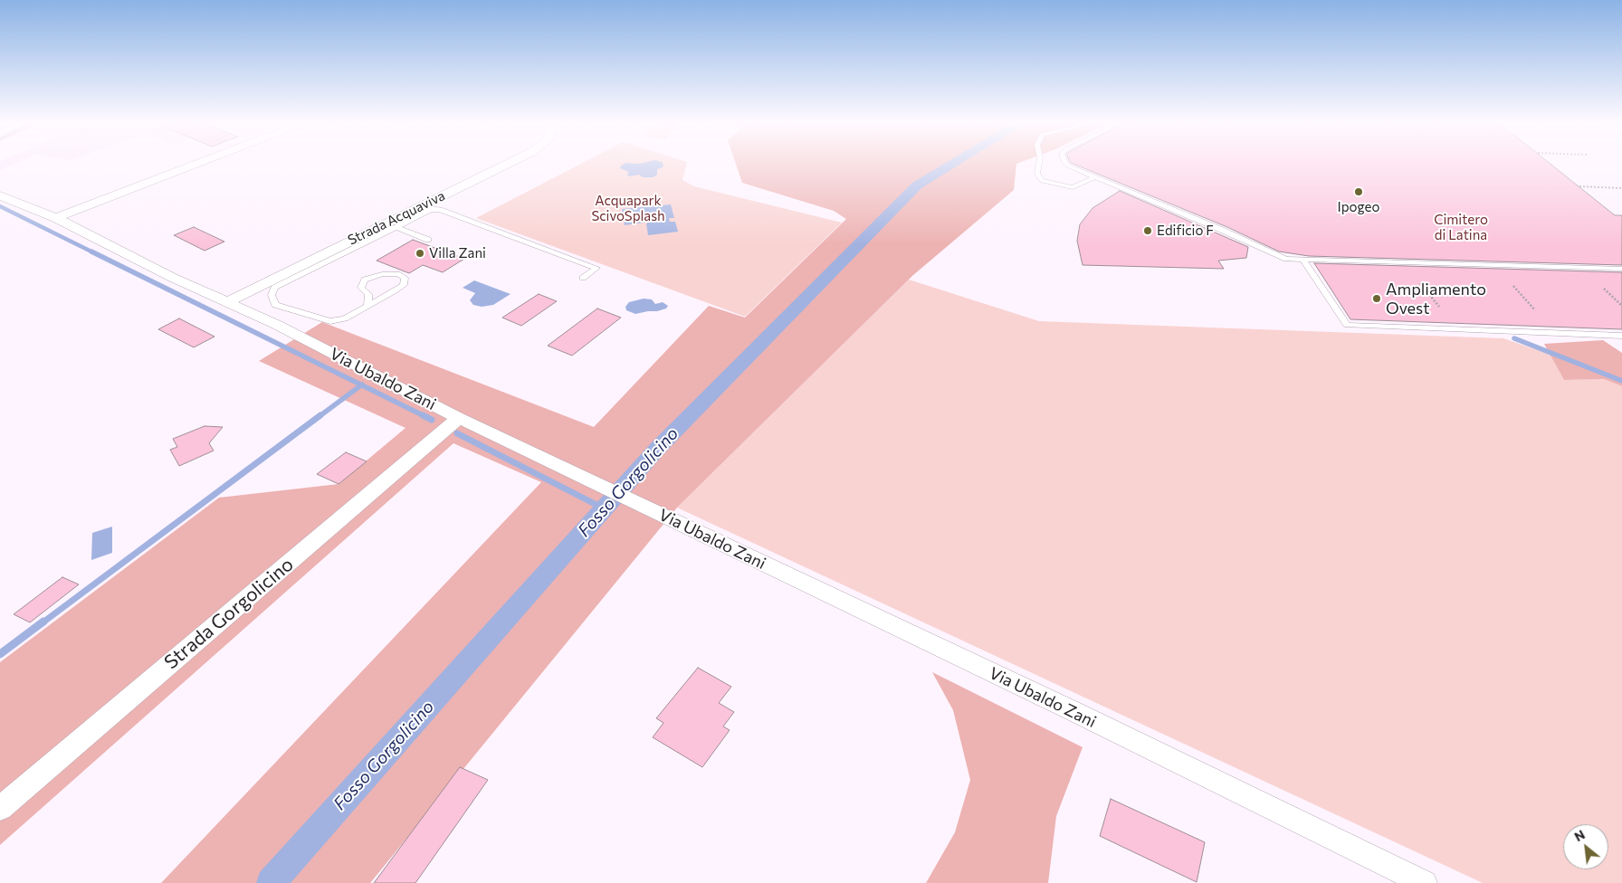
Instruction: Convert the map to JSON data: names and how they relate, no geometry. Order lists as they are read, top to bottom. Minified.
{"streets":{"street":["Strada Acquaviva","Via Ubaldo Zani","Strada Gorgolicino"]},"crossings":[["Strada Acquaviva","Via Ubaldo Zani"],["Via Ubaldo Zani","Strada Gorgolicino"]],"water":["Fosso Gorgolicino"],"parks":["Acquapark ScivoSplash","Cimitero di Latina"],"places":["Ipogeo","Edificio F","Villa Zani","Ampliamento Ovest"],"north":"top left"}
